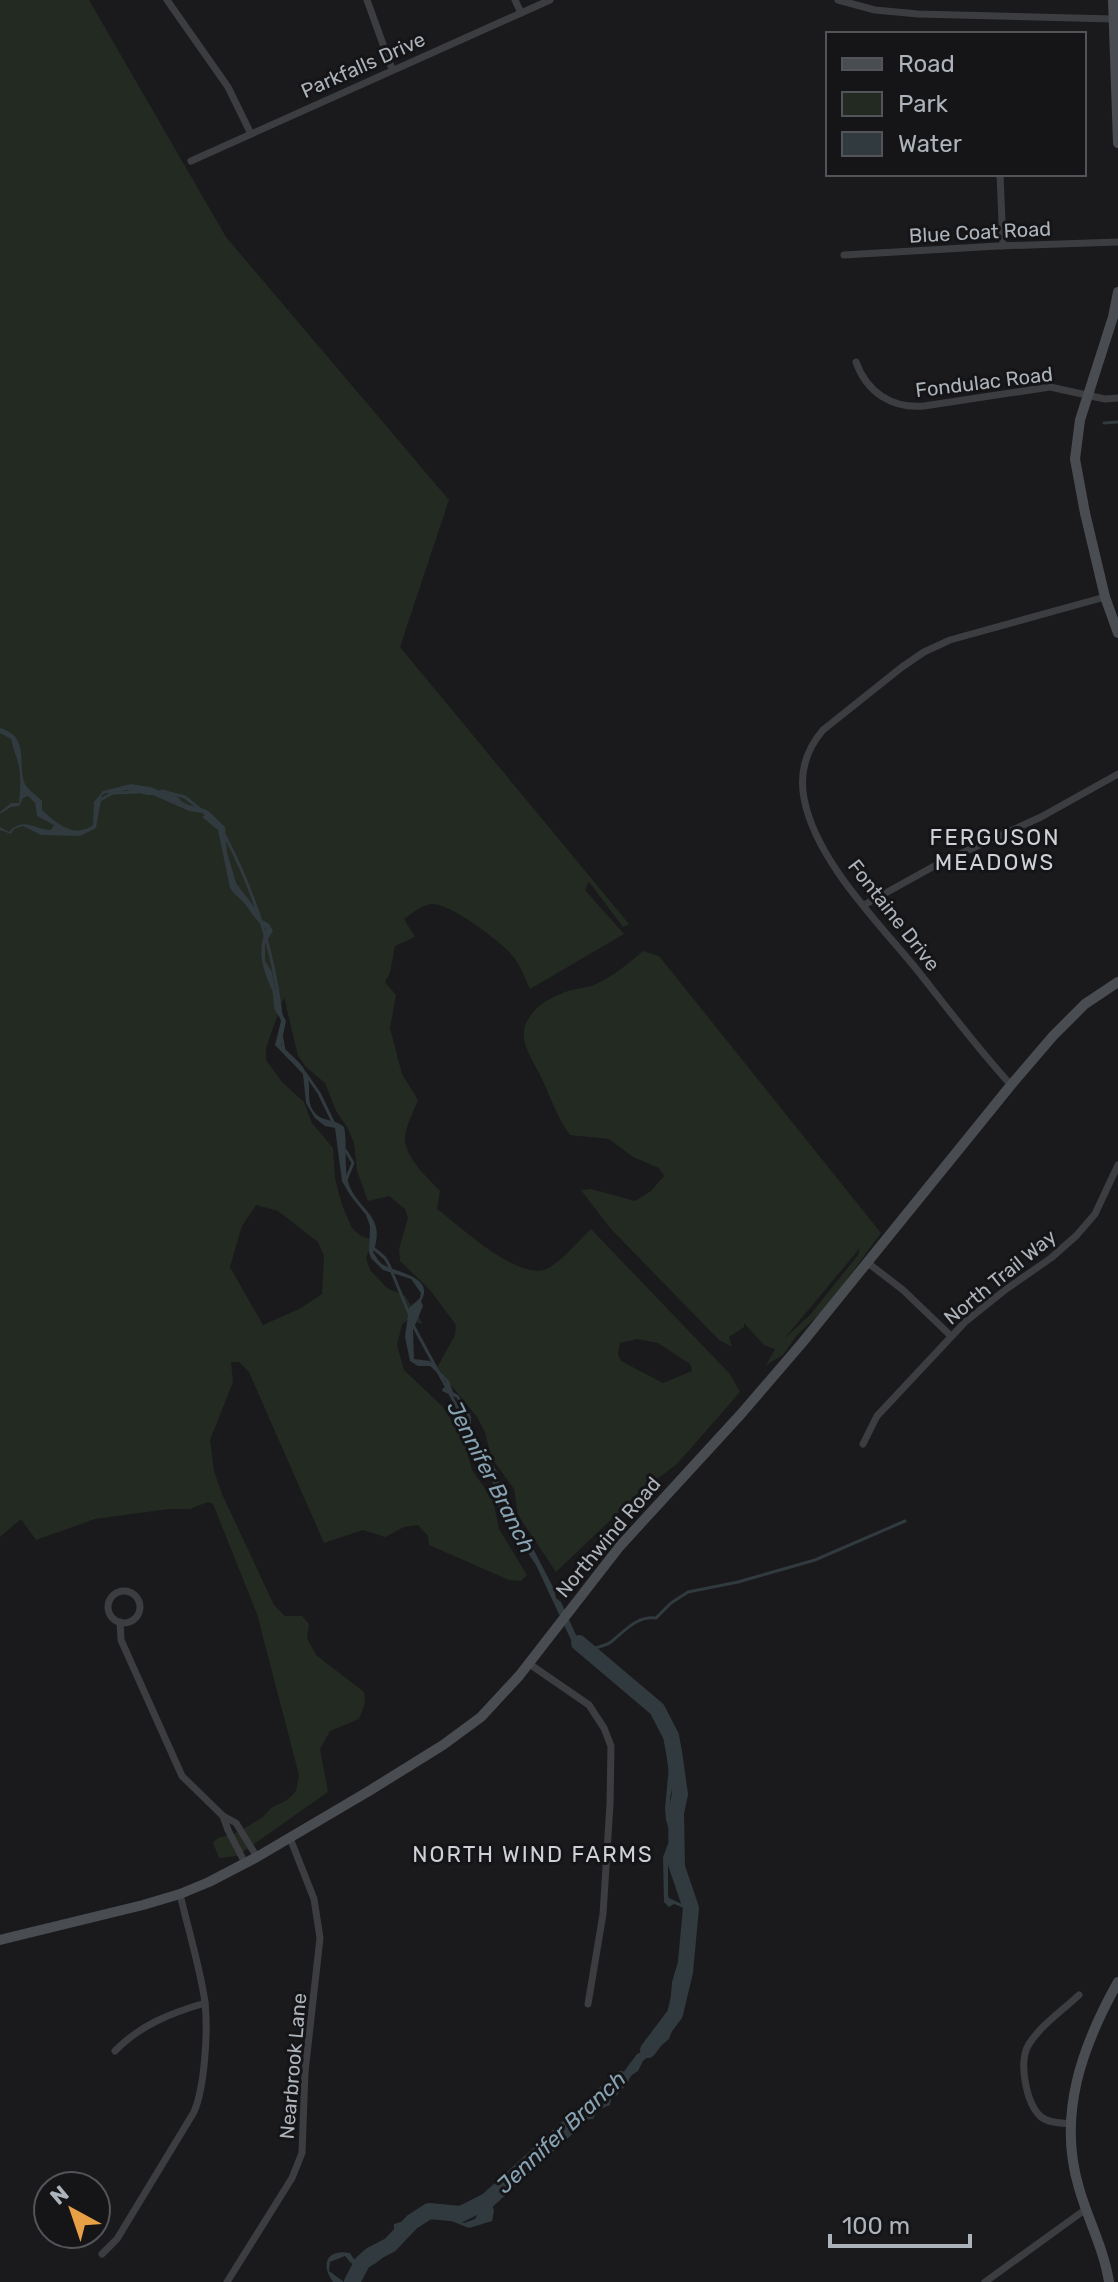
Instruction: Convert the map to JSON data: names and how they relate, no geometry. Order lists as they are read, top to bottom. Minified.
{"streets":{"street":["Parkfalls Drive","Blue Coat Road","Fondulac Road","Fontaine Drive","North Trail Way","Northwind Road","Nearbrook Lane"]},"crossings":[["Fontaine Drive","Northwind Road"],["Northwind Road","Nearbrook Lane"]],"districts":["FERGUSON MEADOWS","NORTH WIND FARMS"],"water":["Jennifer Branch"],"legend":["Road","Park","Water"],"scale_bar":"100 m","north":"top left"}
